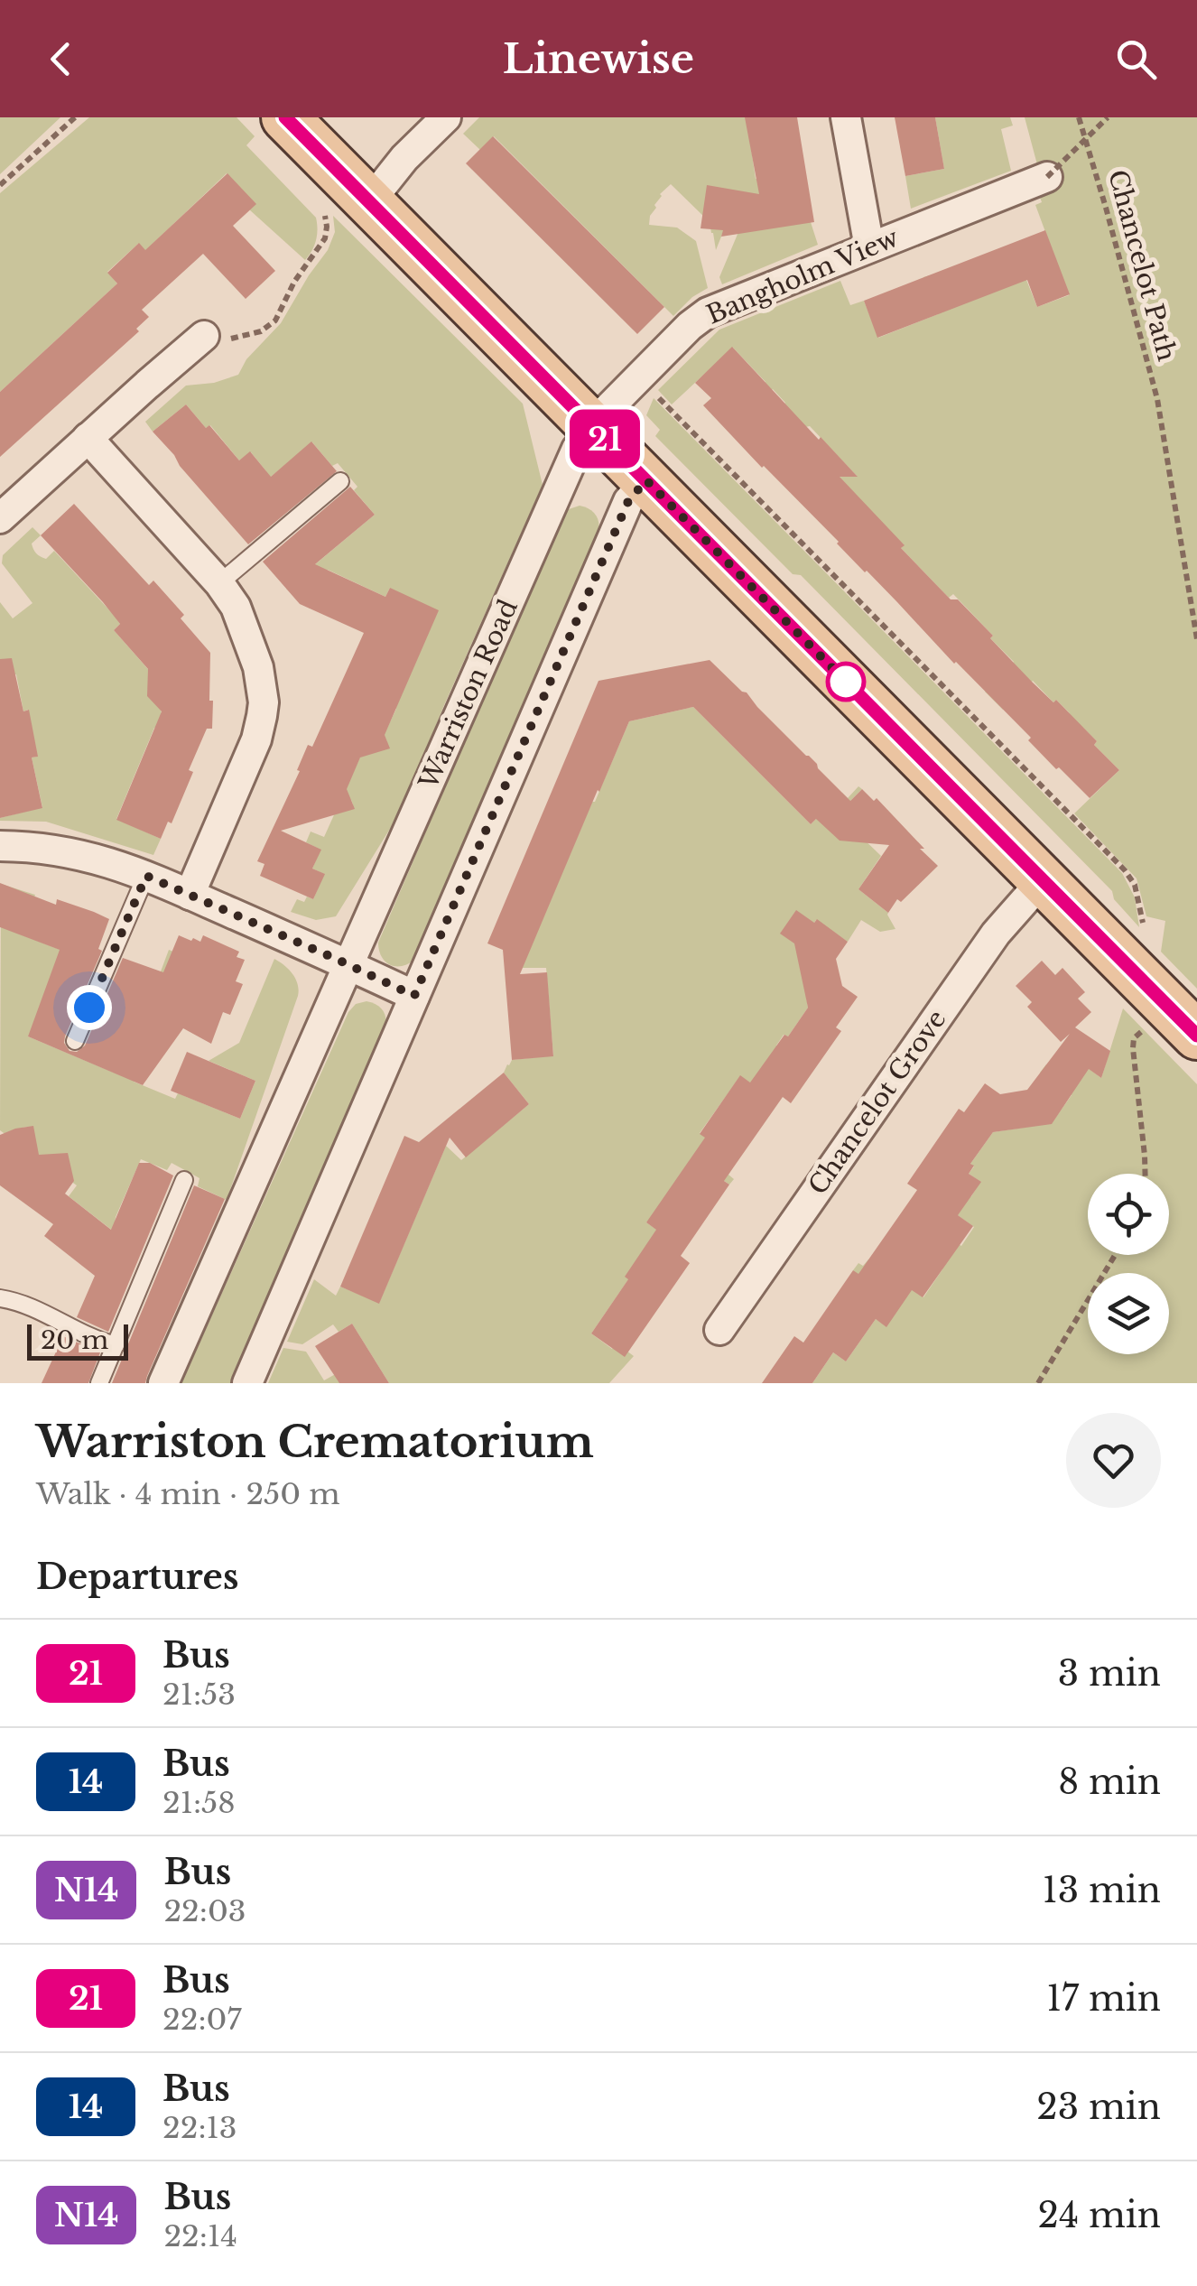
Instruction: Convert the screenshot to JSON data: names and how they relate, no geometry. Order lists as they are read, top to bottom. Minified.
{"streets":{"street":["Bangholm View","Warriston Road","Chancelot Grove"],"path":["Chancelot Path"]},"crossings":[["Bangholm View","Warriston Road"]],"lines":["bus line 21"],"scale_bar":"20 m","page":{"header":"Linewise","on_map":"21","scale":"20 m","heading":[["Warriston Crematorium","Walk · 4 min · 250 m"],"Departures"],"list":[{"mark":"21","name":"Bus","note":"21:53","value":"3 min"},{"mark":"14","name":"Bus","note":"21:58","value":"8 min"},{"mark":"N14","name":"Bus","note":"22:03","value":"13 min"},{"mark":"21","name":"Bus","note":"22:07","value":"17 min"},{"mark":"14","name":"Bus","note":"22:13","value":"23 min"},{"mark":"N14","name":"Bus","note":"22:14","value":"24 min"}]}}
